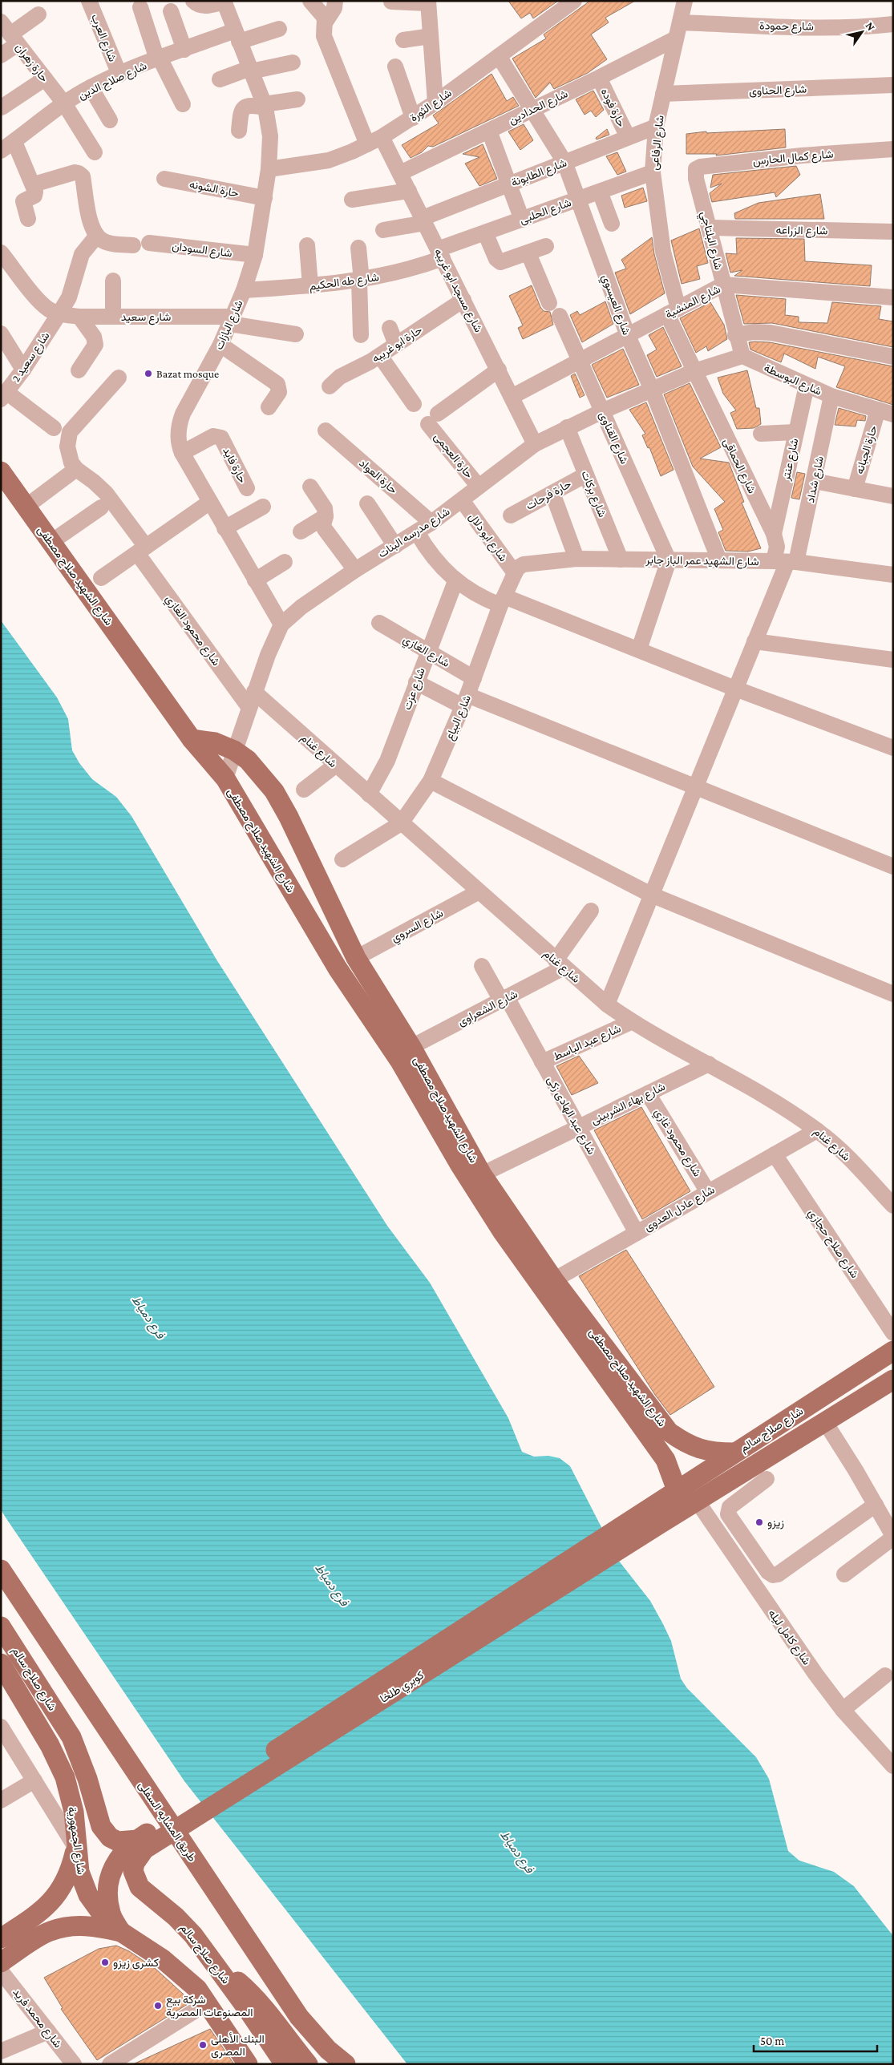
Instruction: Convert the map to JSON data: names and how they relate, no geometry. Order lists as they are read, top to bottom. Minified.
{"streets":{"main road":["شارع الشهيد صلاح مصطفى","شارع صلاح سالم","كوبري طلخا","طريق المشايه السفلى","شارع الجمهورية"],"street":["شارع حمودة","شارع العرب","حارة زهران","شارع صلاح الدين","شارع الحناوى","شارع الثورة","شارع الحدادين","حارة فوده","شارع الرفاعى","شارع كمال الحارس","شارع الطابونة","حارة الشونه","شارع الحلبى","شارع الزراعه","شارع البلتاجي","شارع السودان","شارع طه الحكيم","شارع مسجد ابو غريبه","شارع المنشية","شارع العيسوي","شارع سعيد","شارع البازات","حارة ابو غريبه","شارع سعيد 2","شارع البوسطة","شارع القناوى","حارة الجبانه","حارة العجمى","شارع عنتر","حارة فايد","شارع الحماقى","حارة العواد","شارع شداد","شارع بركات","حارة فرحات","شارع مدرسه البنات","شارع ابو دلال","شارع الشهيد عمر الباز جابر","شارع محمود الغازي","شارع الغازي","شارع عزت","شارع البياع","شارع غنام","شارع السروي","شارع الشعراوى","شارع عبد الباسط","شارع بهاء الشربينى","شارع عبد الهادى زكى","شارع محمود غازي","شارع عادل العدوى","شارع صلاح حجازي","شارع كامل ليله","شارع محمد فريد"]},"crossings":[["شارع حمودة","شارع الرفاعى"],["شارع العرب","شارع صلاح الدين"],["حارة زهران","شارع صلاح الدين"],["شارع صلاح الدين","شارع البازات"],["شارع الحناوى","شارع الرفاعى"],["شارع الثورة","شارع مسجد ابو غريبه"],["شارع الثورة","شارع العيسوي"],["شارع الثورة","شارع البازات"],["شارع الحدادين","حارة فوده"],["شارع الحدادين","شارع الرفاعى"],["شارع الحدادين","شارع مسجد ابو غريبه"],["شارع الحدادين","شارع العيسوي"],["حارة فوده","شارع الطابونة"],["شارع الرفاعى","شارع الطابونة"],["شارع الرفاعى","شارع الحلبى"],["شارع الرفاعى","شارع المنشية"],["شارع الرفاعى","شارع الحماقى"],["شارع الرفاعى","شارع مدرسه البنات"],["شارع كمال الحارس","شارع البلتاجي"],["شارع الطابونة","شارع مسجد ابو غريبه"],["شارع الطابونة","شارع العيسوي"],["حارة الشونه","شارع البازات"],["شارع الحلبى","شارع طه الحكيم"],["شارع الحلبى","شارع مسجد ابو غريبه"],["شارع الحلبى","شارع العيسوي"],["شارع الزراعه","شارع البلتاجي"],["شارع البلتاجي","شارع المنشية"],["شارع البلتاجي","شارع البوسطة"],["شارع السودان","شارع البازات"],["شارع طه الحكيم","شارع مسجد ابو غريبه"],["شارع طه الحكيم","شارع البازات"],["شارع مسجد ابو غريبه","شارع المنشية"],["شارع مسجد ابو غريبه","حارة ابو غريبه"],["شارع مسجد ابو غريبه","حارة العجمى"],["شارع مسجد ابو غريبه","شارع مدرسه البنات"],["شارع المنشية","شارع العيسوي"],["شارع المنشية","شارع القناوى"],["شارع العيسوي","شارع مدرسه البنات"],["شارع العيسوي","شارع الشهيد عمر الباز جابر"],["شارع سعيد","شارع البازات"],["شارع سعيد","شارع سعيد 2"],["شارع البازات","حارة فايد"],["شارع البازات","شارع مدرسه البنات"],["شارع البوسطة","حارة الجبانه"],["شارع البوسطة","شارع عنتر"],["شارع البوسطة","شارع شداد"],["شارع القناوى","شارع مدرسه البنات"],["شارع القناوى","شارع الشهيد عمر الباز جابر"],["حارة العجمى","شارع مدرسه البنات"],["شارع عنتر","شارع الحماقى"],["شارع الحماقى","شارع شداد"],["شارع الحماقى","شارع مدرسه البنات"],["شارع الحماقى","شارع الشهيد عمر الباز جابر"],["حارة العواد","شارع مدرسه البنات"],["شارع شداد","شارع الشهيد عمر الباز جابر"],["شارع بركات","حارة فرحات"],["شارع بركات","شارع مدرسه البنات"],["شارع بركات","شارع الشهيد عمر الباز جابر"],["شارع مدرسه البنات","شارع ابو دلال"],["شارع مدرسه البنات","شارع الشهيد صلاح مصطفى"],["شارع مدرسه البنات","شارع محمود الغازي"],["شارع مدرسه البنات","شارع غنام"],["شارع ابو دلال","شارع الشهيد عمر الباز جابر"],["شارع ابو دلال","شارع البياع"],["شارع الشهيد عمر الباز جابر","شارع البياع"],["شارع الشهيد صلاح مصطفى","شارع السروي"],["شارع الشهيد صلاح مصطفى","شارع الشعراوى"],["شارع الشهيد صلاح مصطفى","شارع بهاء الشربينى"],["شارع الشهيد صلاح مصطفى","شارع عادل العدوى"],["شارع الشهيد صلاح مصطفى","شارع صلاح سالم"],["شارع الغازي","شارع عزت"],["شارع الغازي","شارع البياع"],["شارع عزت","شارع غنام"],["شارع البياع","شارع غنام"],["شارع غنام","شارع السروي"],["شارع غنام","شارع الشعراوى"],["شارع غنام","شارع عبد الباسط"],["شارع غنام","شارع بهاء الشربينى"],["شارع غنام","شارع عادل العدوى"],["شارع الشعراوى","شارع عبد الهادى زكى"],["شارع عبد الباسط","شارع عبد الهادى زكى"],["شارع بهاء الشربينى","شارع عبد الهادى زكى"],["شارع بهاء الشربينى","شارع محمود غازي"],["شارع عبد الهادى زكى","شارع عادل العدوى"],["شارع محمود غازي","شارع عادل العدوى"],["شارع عادل العدوى","شارع صلاح حجازي"],["شارع صلاح سالم","شارع كامل ليله"],["شارع صلاح سالم","كوبري طلخا"],["كوبري طلخا","شارع الجمهورية"]],"water":["فرع دمياط"],"places":["Bazat mosque","زيزو","كشرى زيزو","شركة بيع المصنوعات المصرية","البنك الأهلى المصرى"],"scale_bar":"50 m","north":"top right"}
